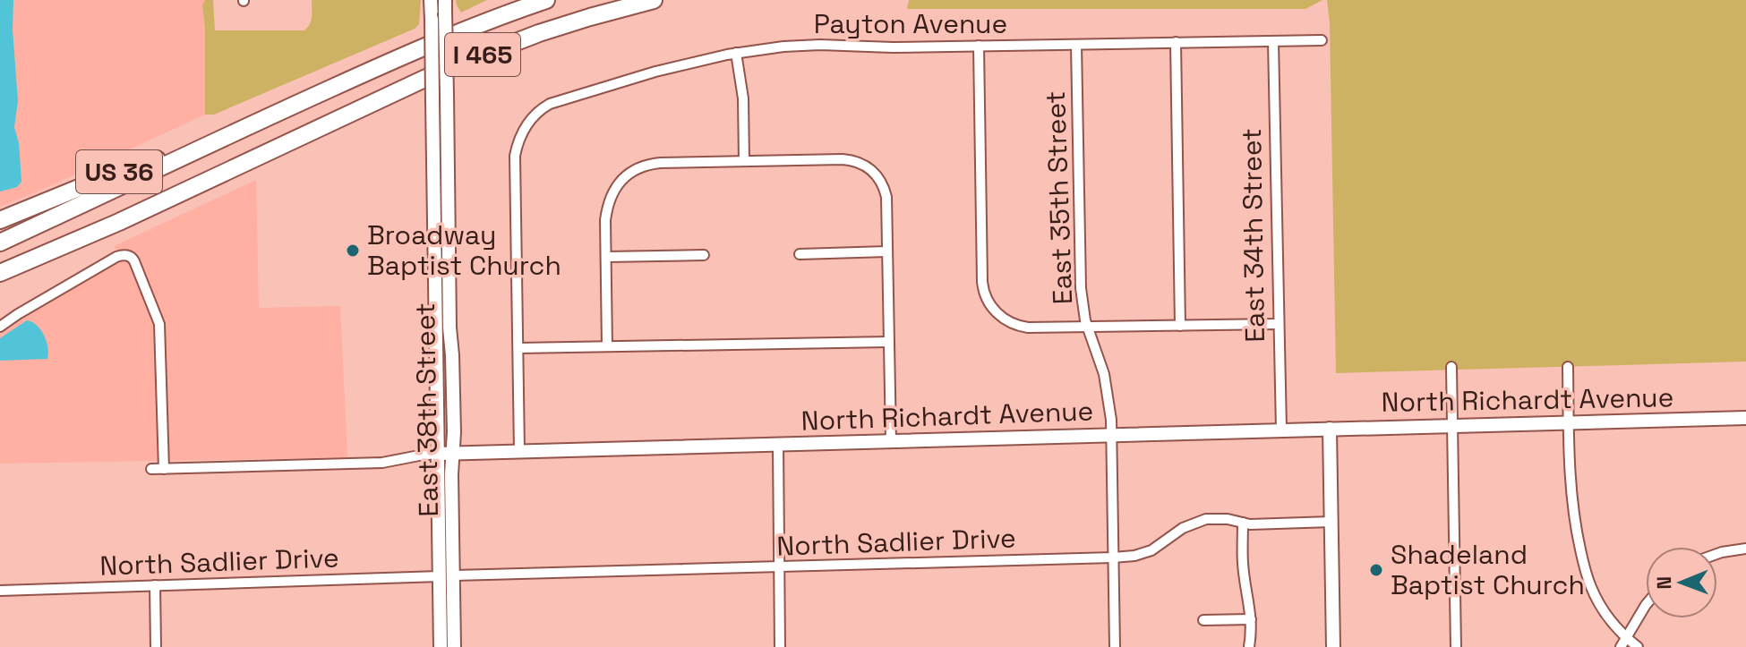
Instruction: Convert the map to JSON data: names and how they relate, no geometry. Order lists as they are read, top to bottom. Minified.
{"streets":{"highway":["I 465","US 36"],"street":["Payton Avenue","East 35th Street","East 34th Street","North Richardt Avenue","East 38th Street","North Sadlier Drive"]},"crossings":[["Payton Avenue","East 35th Street"],["Payton Avenue","East 34th Street"],["I 465","US 36"],["East 35th Street","North Richardt Avenue"],["East 35th Street","North Sadlier Drive"],["East 34th Street","North Richardt Avenue"],["North Richardt Avenue","East 38th Street"],["East 38th Street","North Sadlier Drive"]],"places":["Broadway Baptist Church","Shadeland Baptist Church"],"north":"left"}
